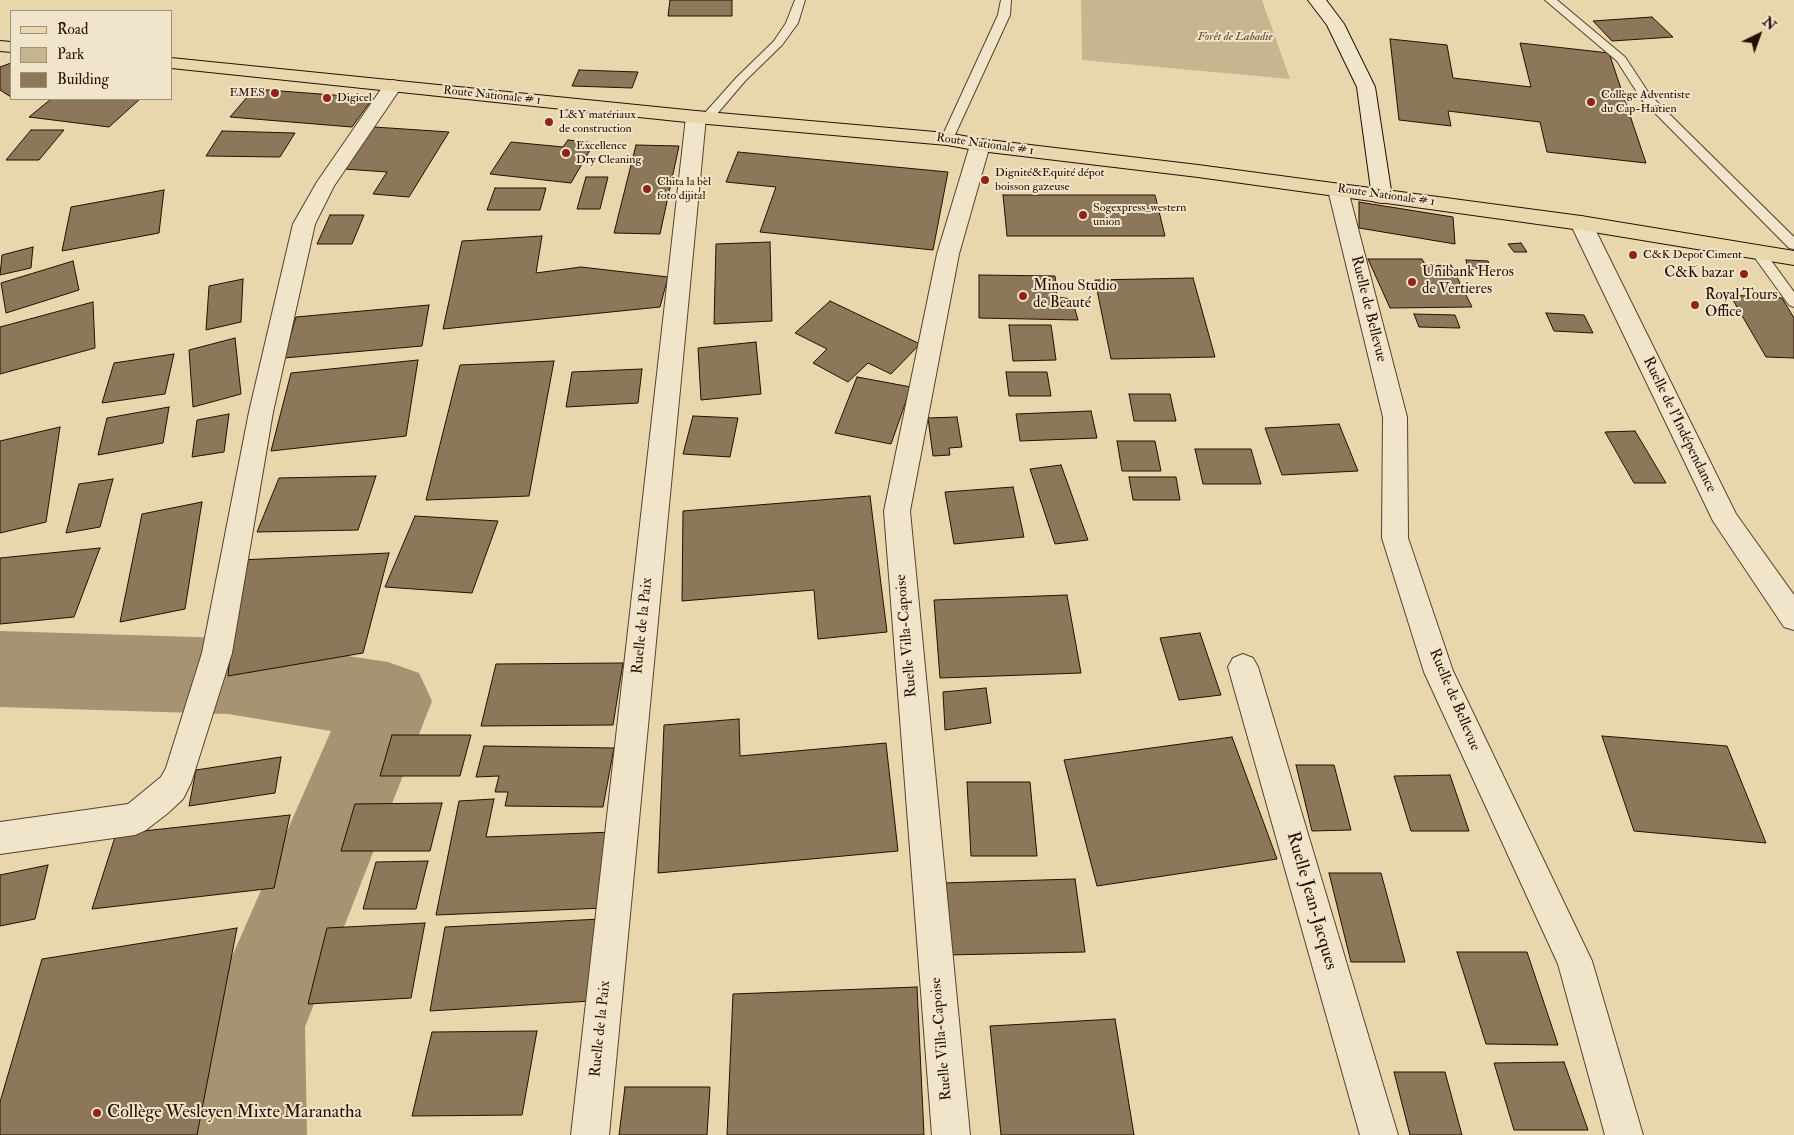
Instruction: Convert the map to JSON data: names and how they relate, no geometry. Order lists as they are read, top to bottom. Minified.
{"streets":{"main road":["Route Nationale # 1"],"street":["Ruelle de Bellevue","Ruelle de l'Indépendance","Ruelle de la Paix","Ruelle Villa-Capoise","Ruelle Jean-Jacques"]},"crossings":[["Route Nationale # 1","Ruelle de Bellevue"],["Route Nationale # 1","Ruelle de l'Indépendance"],["Route Nationale # 1","Ruelle de la Paix"],["Route Nationale # 1","Ruelle Villa-Capoise"]],"parks":["Forêt de Labadie"],"places":["EMES","Digicel","Collège Adventiste du Cap-Haïtien","L&Y matériaux de construction","Excellence Dry Cleaning","Dignité&Equité dépot boisson gazeuse","Chita la bèl foto dijital","Sogexpress_western union","C&K Depot Ciment","C&K bazar","Unibank Heros de Vertieres","Minou Studio de Beauté","Royal Tours Office","Collège Wesleyen Mixte Maranatha"],"legend":["Road","Park","Building"],"north":"top right"}
